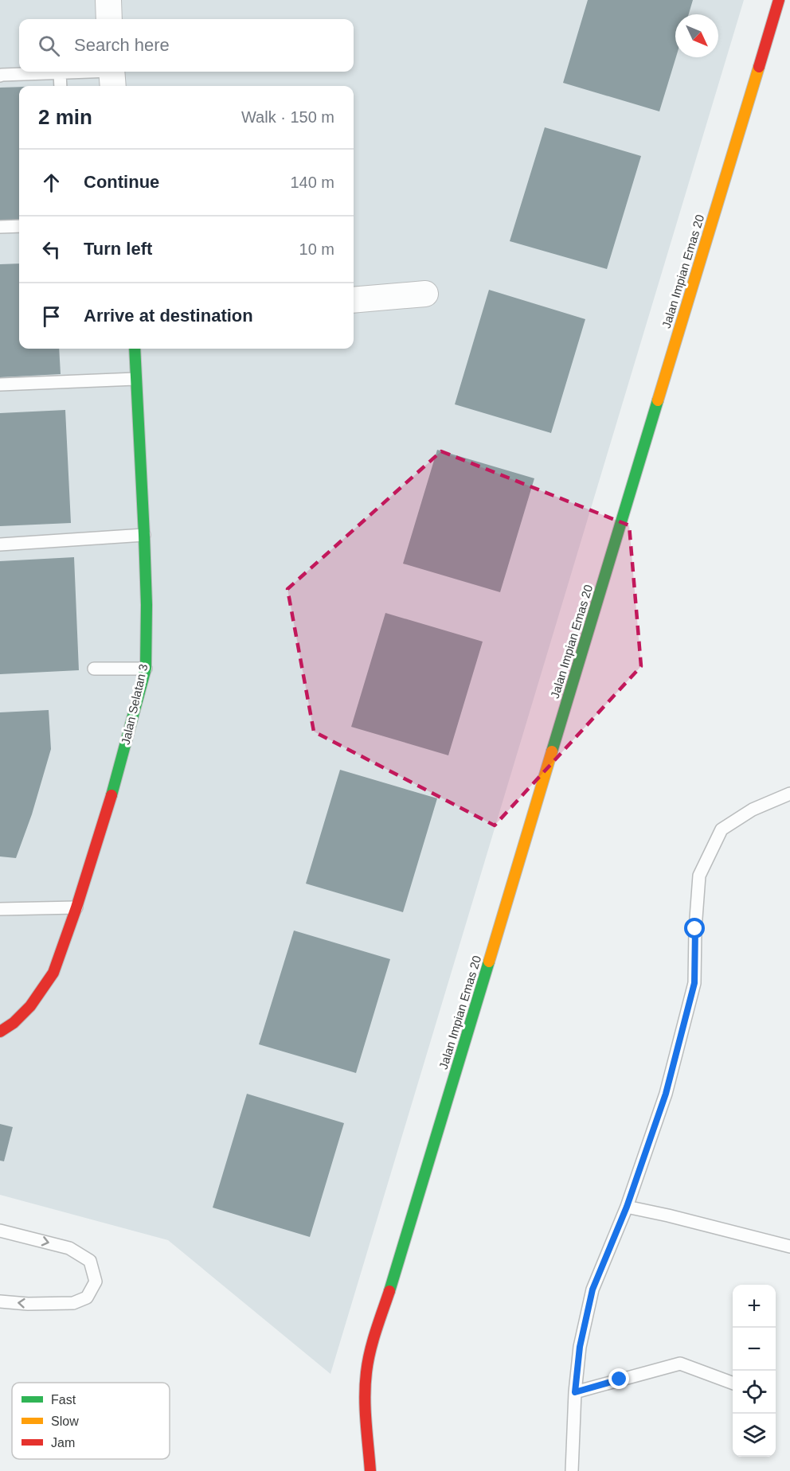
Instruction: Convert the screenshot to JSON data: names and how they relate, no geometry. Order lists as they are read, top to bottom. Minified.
{"streets":{"street":["Jalan Impian Emas 20","Jalan Selatan 3"]},"legend":["Fast","Slow","Jam"],"north":"bottom right","page":{"search":"Search here","heading":["2 min","Walk · 150 m"],"list":[["Continue","140 m"],["Turn left","10 m"],"Arrive at destination"],"map_buttons":["+","−"]}}
